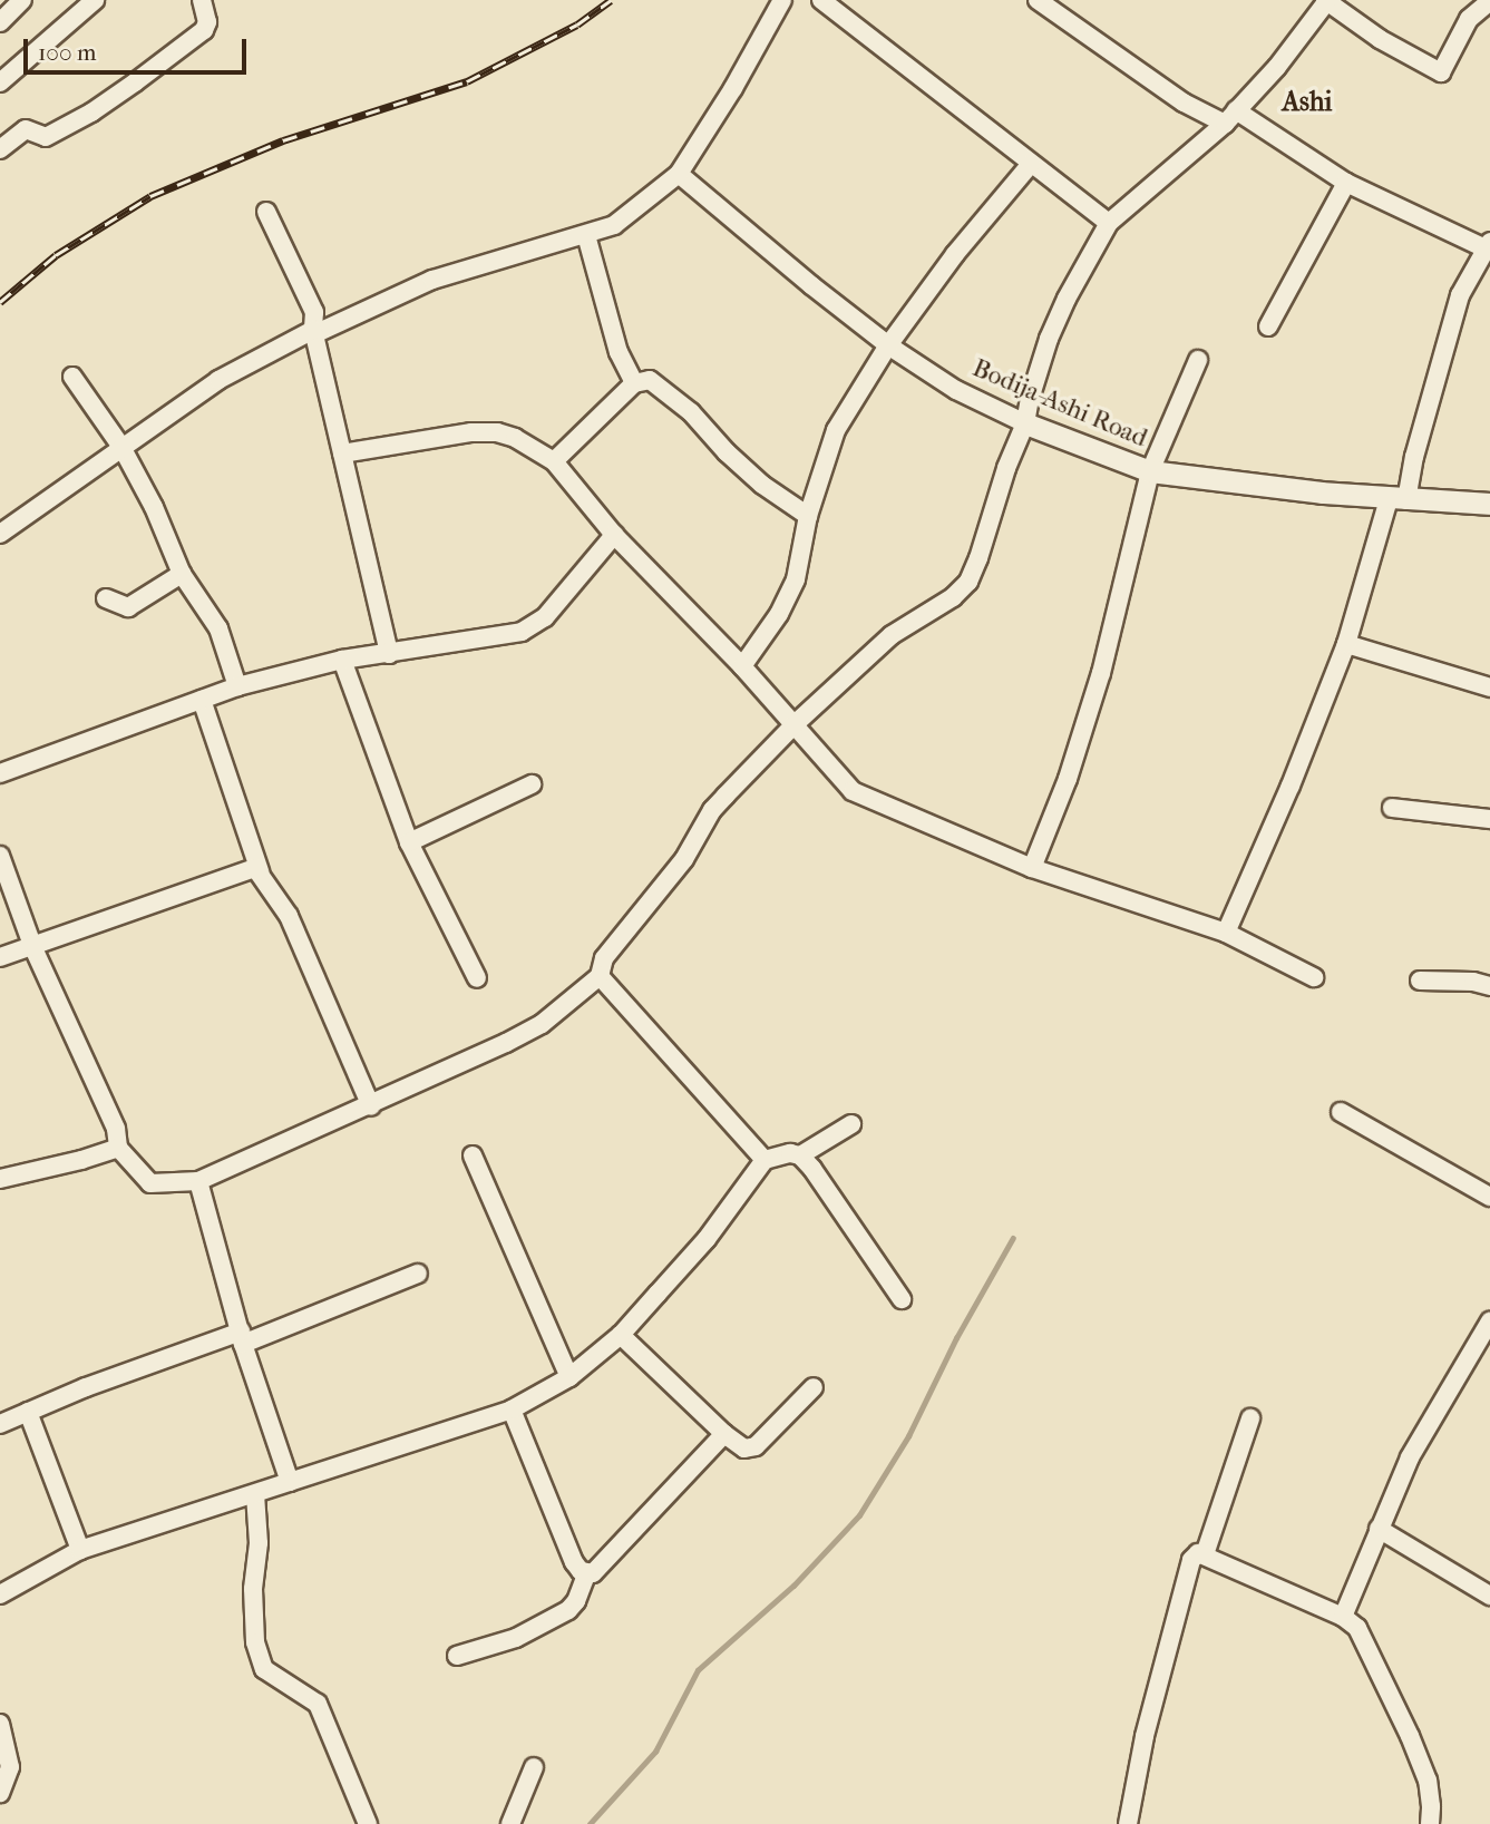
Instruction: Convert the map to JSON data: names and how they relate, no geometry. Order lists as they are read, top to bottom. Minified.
{"streets":{"street":["Bodija-Ashi Road"]},"districts":["Ashi"],"scale_bar":"100 m"}
